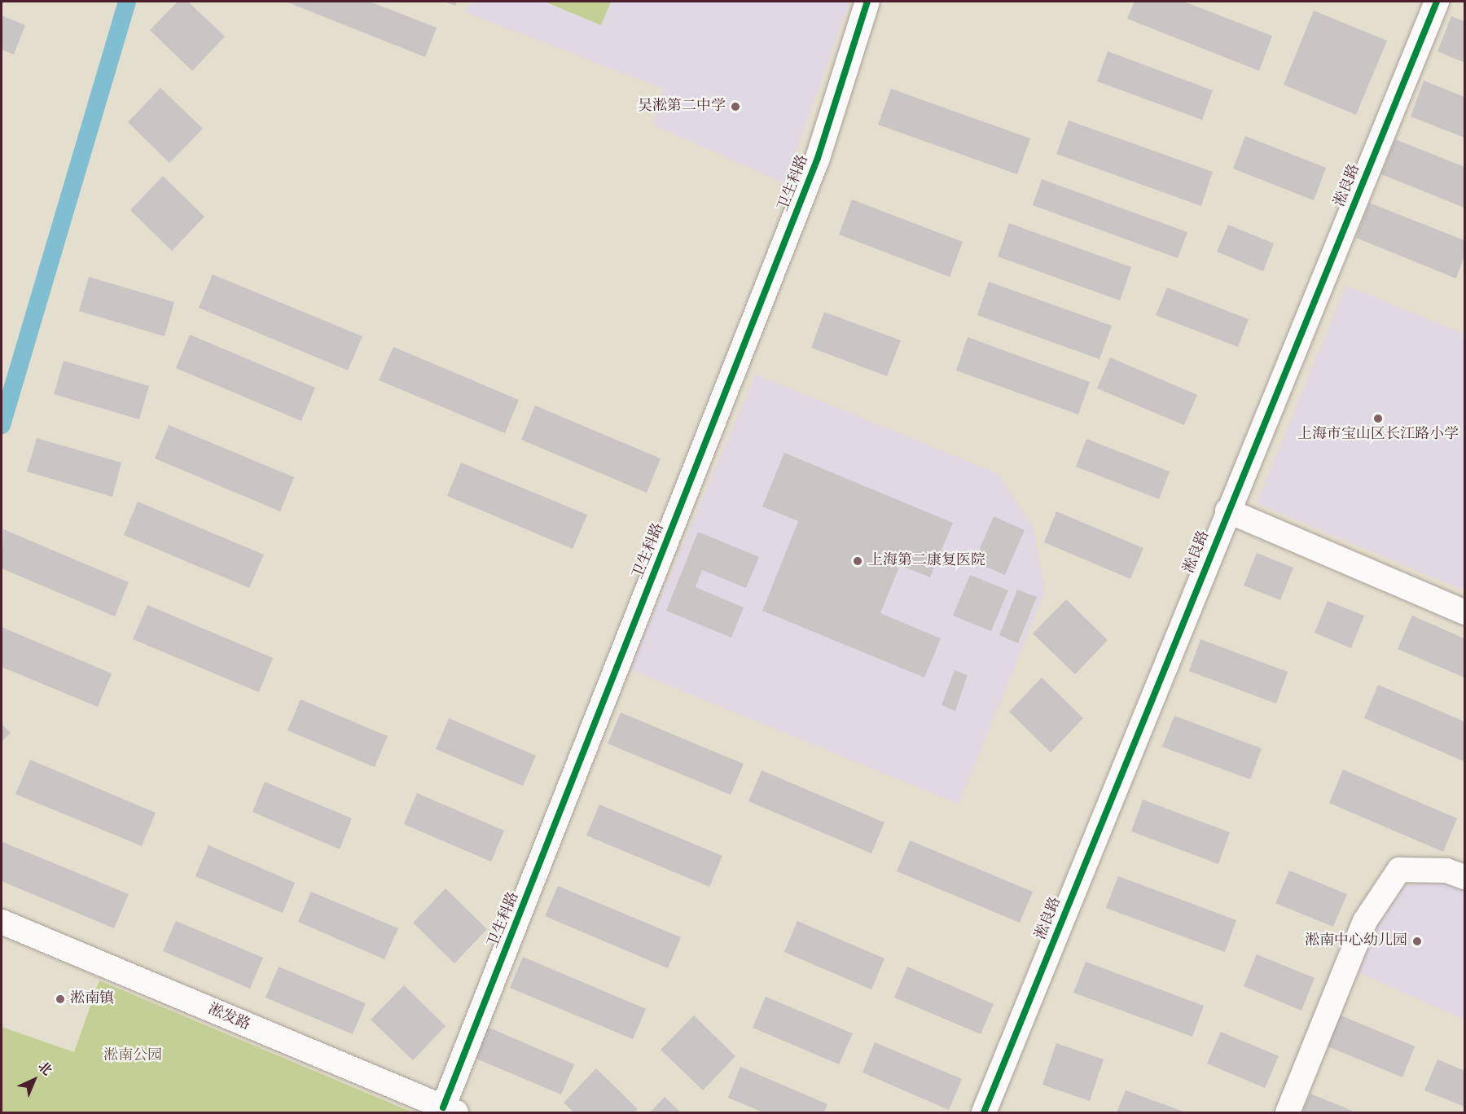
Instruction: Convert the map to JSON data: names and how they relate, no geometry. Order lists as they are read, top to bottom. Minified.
{"streets":{"street":["卫生科路","淞良路","淞发路"]},"crossings":[["卫生科路","淞发路"]],"parks":["淞南公园"],"places":["吴淞第二中学","上海市宝山区长江路小学","上海第二康复医院","淞南中心幼儿园","淞南镇"],"north":"top right"}
